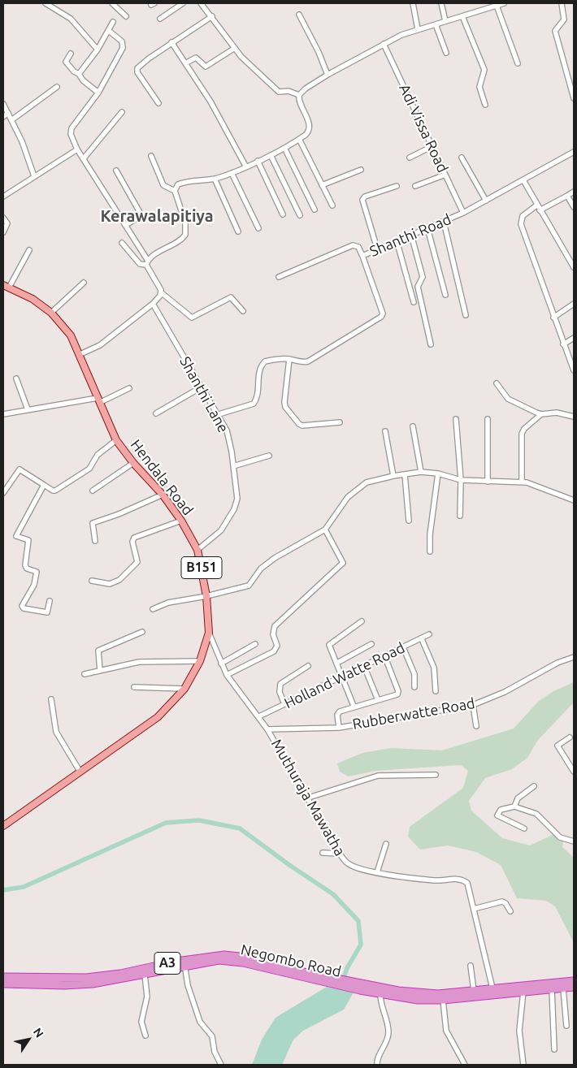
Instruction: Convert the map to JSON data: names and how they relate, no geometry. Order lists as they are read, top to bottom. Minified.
{"streets":{"highway":["Negombo Road","A3"],"main road":["Hendala Road","B151"],"street":["Adi Vissa Road","Shanthi Road","Shanthi Lane","Holland Watte Road","Rubberwatte Road","Muthuraja Mawatha"]},"crossings":[["Adi Vissa Road","Shanthi Road"],["Shanthi Road","Shanthi Lane"],["Shanthi Lane","Hendala Road"],["Hendala Road","Muthuraja Mawatha"],["Holland Watte Road","Muthuraja Mawatha"],["Rubberwatte Road","Muthuraja Mawatha"],["Muthuraja Mawatha","Negombo Road"]],"districts":["Kerawalapitiya"],"north":"top right"}
